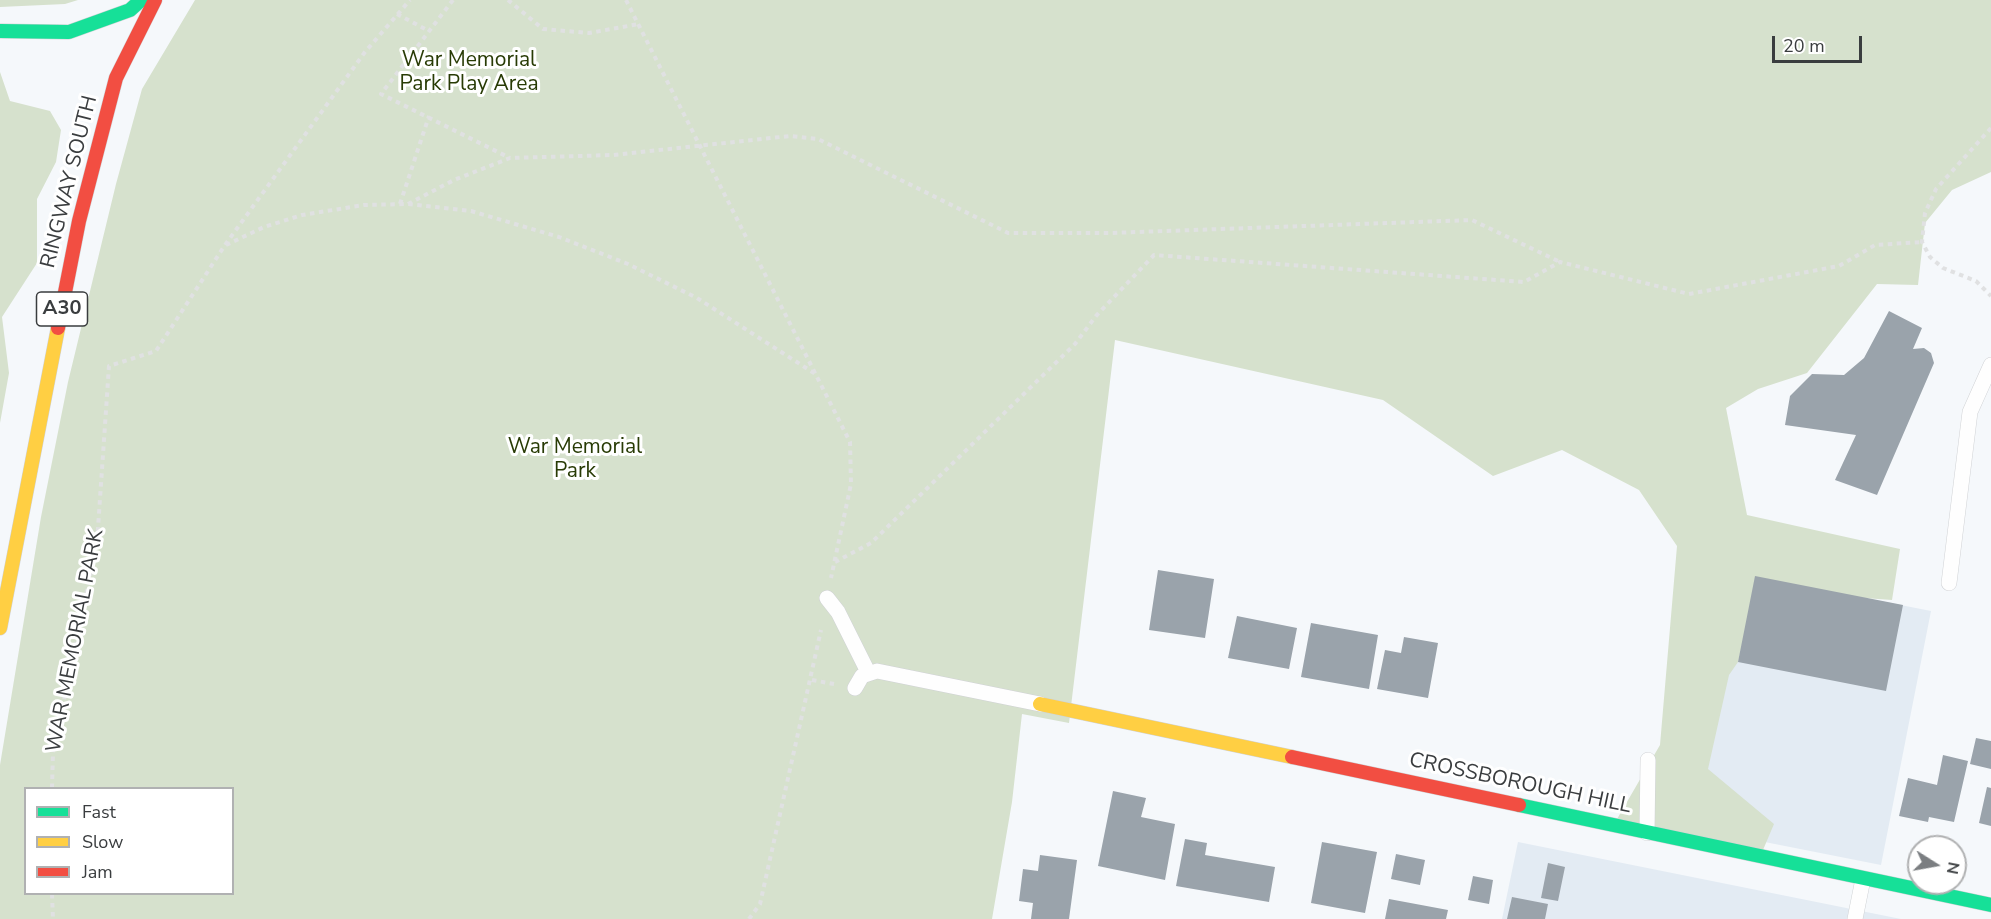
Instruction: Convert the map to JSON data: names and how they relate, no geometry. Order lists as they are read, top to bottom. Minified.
{"streets":{"street":["RINGWAY SOUTH","A30","CROSSBOROUGH HILL"],"path":["WAR MEMORIAL PARK"]},"parks":["War Memorial Park Play Area","War Memorial Park"],"legend":["Fast","Slow","Jam"],"scale_bar":"20 m","north":"right"}
